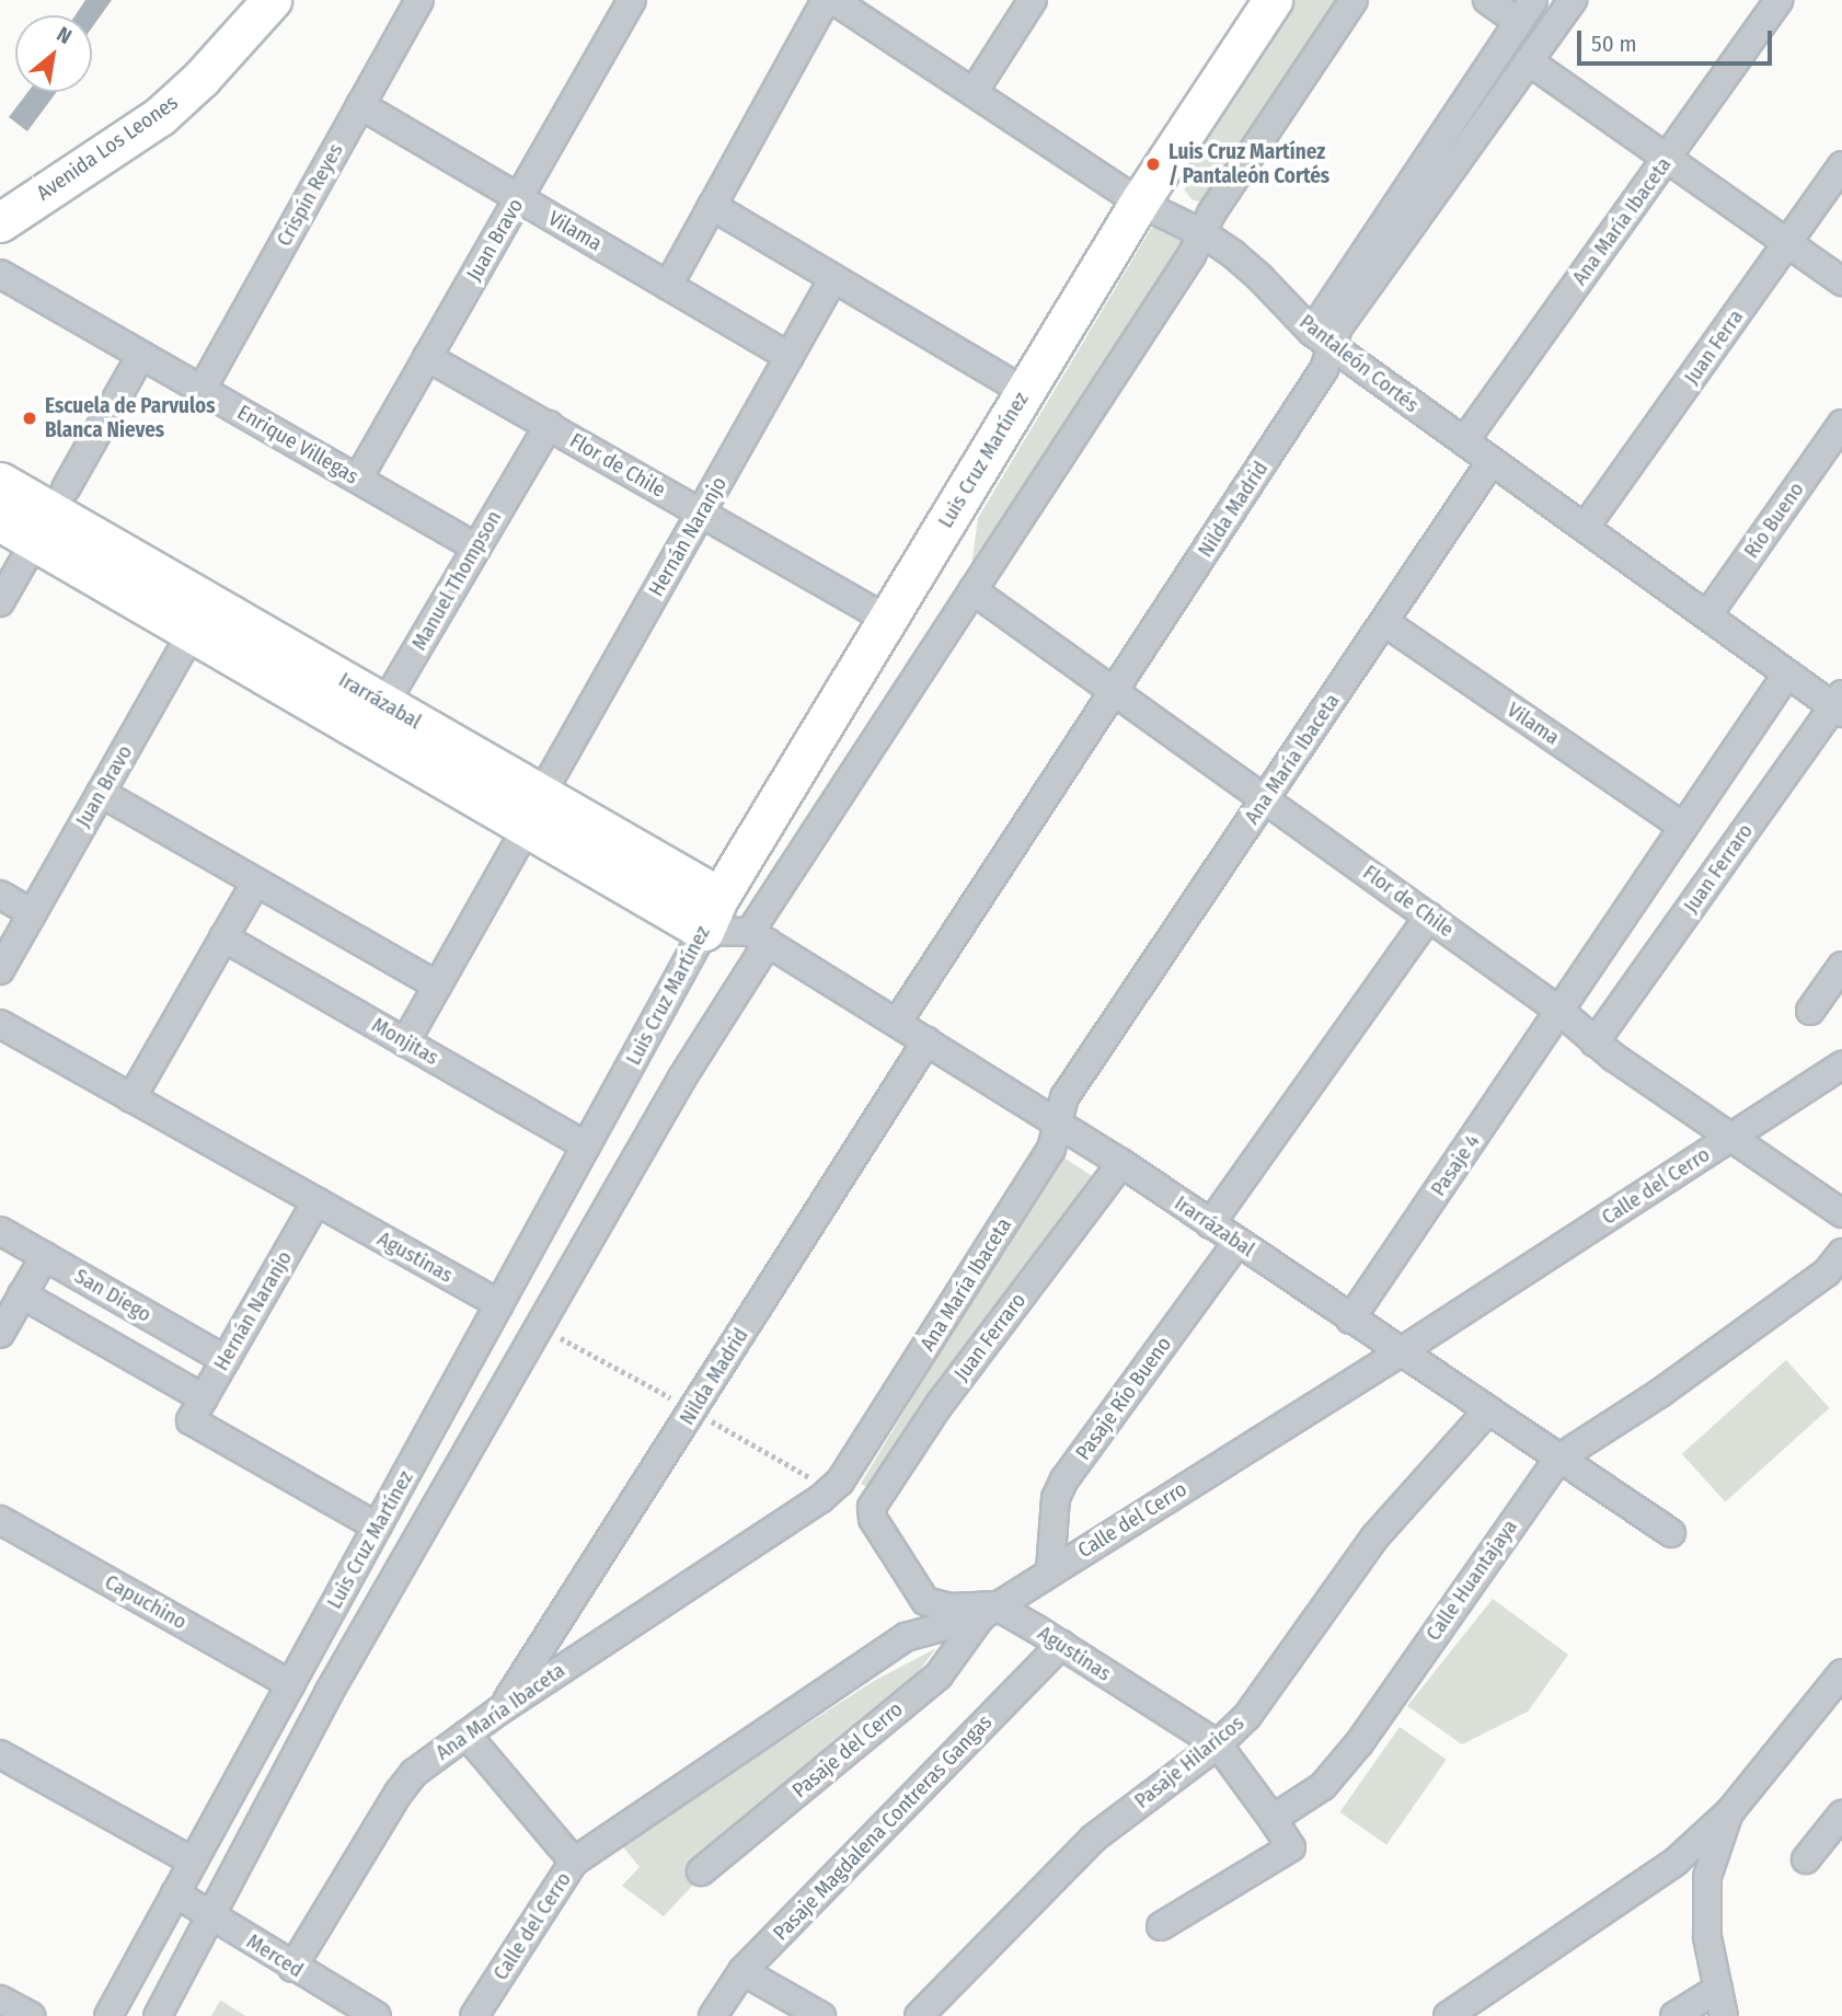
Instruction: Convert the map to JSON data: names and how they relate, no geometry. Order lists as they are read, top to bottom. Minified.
{"streets":{"street":["Avenida Los Leones","Crispín Reyes","Ana María Ibaceta","Vilama","Juan Bravo","Juan Ferra","Pantaleón Cortés","Enrique Villegas","Luis Cruz Martínez","Flor de Chile","Nilda Madrid","Río Bueno","Hernán Naranjo","Manuel Thompson","Irarrázabal","Juan Ferraro","Monjitas","Pasaje 4","Calle del Cerro","Agustinas","San Diego","Pasaje Río Bueno","Calle Huantajaya","Capuchino","Pasaje del Cerro","Pasaje Hilaricos","Pasaje Magdalena Contreras Gangas","Merced"]},"crossings":[["Crispín Reyes","Vilama"],["Crispín Reyes","Enrique Villegas"],["Ana María Ibaceta","Vilama"],["Ana María Ibaceta","Pantaleón Cortés"],["Ana María Ibaceta","Flor de Chile"],["Ana María Ibaceta","Nilda Madrid"],["Ana María Ibaceta","Irarrázabal"],["Ana María Ibaceta","Merced"],["Vilama","Juan Bravo"],["Vilama","Hernán Naranjo"],["Juan Bravo","Enrique Villegas"],["Juan Bravo","Flor de Chile"],["Juan Bravo","Irarrázabal"],["Juan Ferra","Pantaleón Cortés"],["Pantaleón Cortés","Luis Cruz Martínez"],["Pantaleón Cortés","Nilda Madrid"],["Pantaleón Cortés","Río Bueno"],["Pantaleón Cortés","Juan Ferraro"],["Enrique Villegas","Manuel Thompson"],["Luis Cruz Martínez","Flor de Chile"],["Luis Cruz Martínez","Irarrázabal"],["Luis Cruz Martínez","Monjitas"],["Luis Cruz Martínez","Agustinas"],["Luis Cruz Martínez","San Diego"],["Luis Cruz Martínez","Capuchino"],["Luis Cruz Martínez","Merced"],["Flor de Chile","Nilda Madrid"],["Flor de Chile","Hernán Naranjo"],["Flor de Chile","Manuel Thompson"],["Flor de Chile","Juan Ferraro"],["Flor de Chile","Pasaje 4"],["Flor de Chile","Calle del Cerro"],["Nilda Madrid","Irarrázabal"],["Hernán Naranjo","Irarrázabal"],["Hernán Naranjo","Monjitas"],["Hernán Naranjo","Agustinas"],["Hernán Naranjo","San Diego"],["Manuel Thompson","Irarrázabal"],["Irarrázabal","Juan Ferraro"],["Irarrázabal","Pasaje 4"],["Irarrázabal","Calle del Cerro"],["Irarrázabal","Pasaje Río Bueno"],["Irarrázabal","Calle Huantajaya"],["Irarrázabal","Pasaje Hilaricos"],["Juan Ferraro","Calle del Cerro"],["Juan Ferraro","Agustinas"],["Juan Ferraro","Pasaje del Cerro"],["Calle del Cerro","Agustinas"],["Calle del Cerro","Pasaje Río Bueno"],["Calle del Cerro","Pasaje del Cerro"],["Agustinas","Calle Huantajaya"],["Agustinas","Pasaje del Cerro"],["Agustinas","Pasaje Hilaricos"],["Agustinas","Pasaje Magdalena Contreras Gangas"]],"places":["Luis Cruz Martínez / Pantaleón Cortés","Escuela de Parvulos Blanca Nieves"],"scale_bar":"50 m","north":"top right"}
